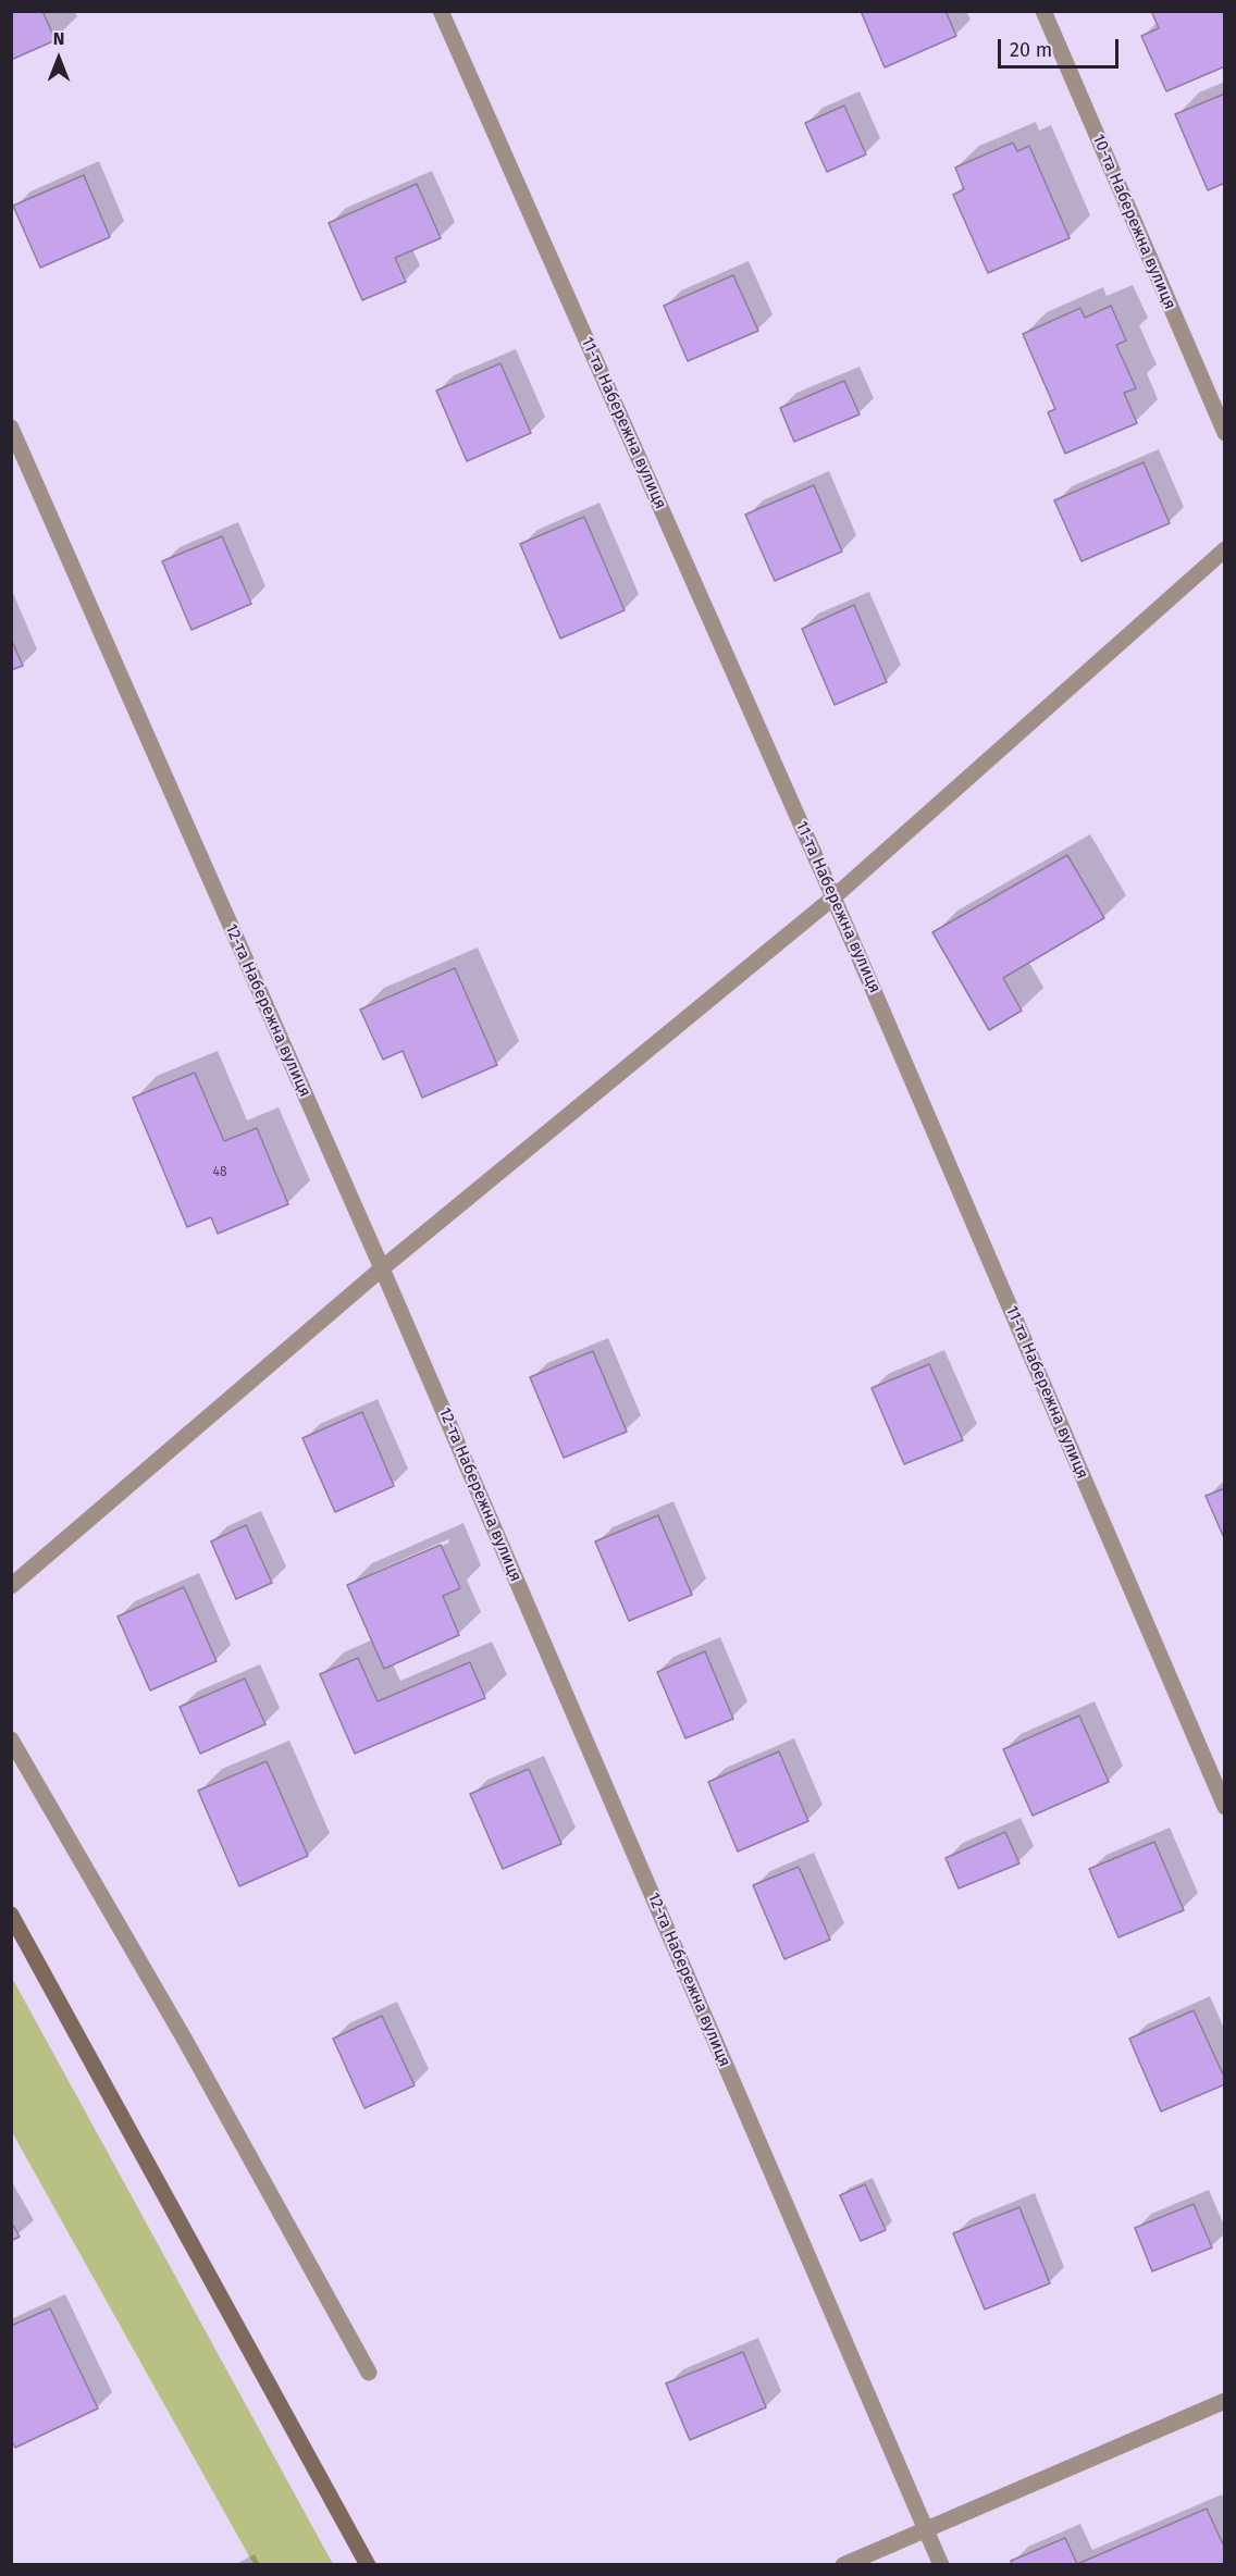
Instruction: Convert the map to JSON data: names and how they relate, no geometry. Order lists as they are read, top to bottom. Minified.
{"streets":{"street":["10-та Набережна вулиця","11-та Набережна вулиця","12-та Набережна вулиця"]},"house_numbers":["48"],"scale_bar":"20 m","north":"top"}
